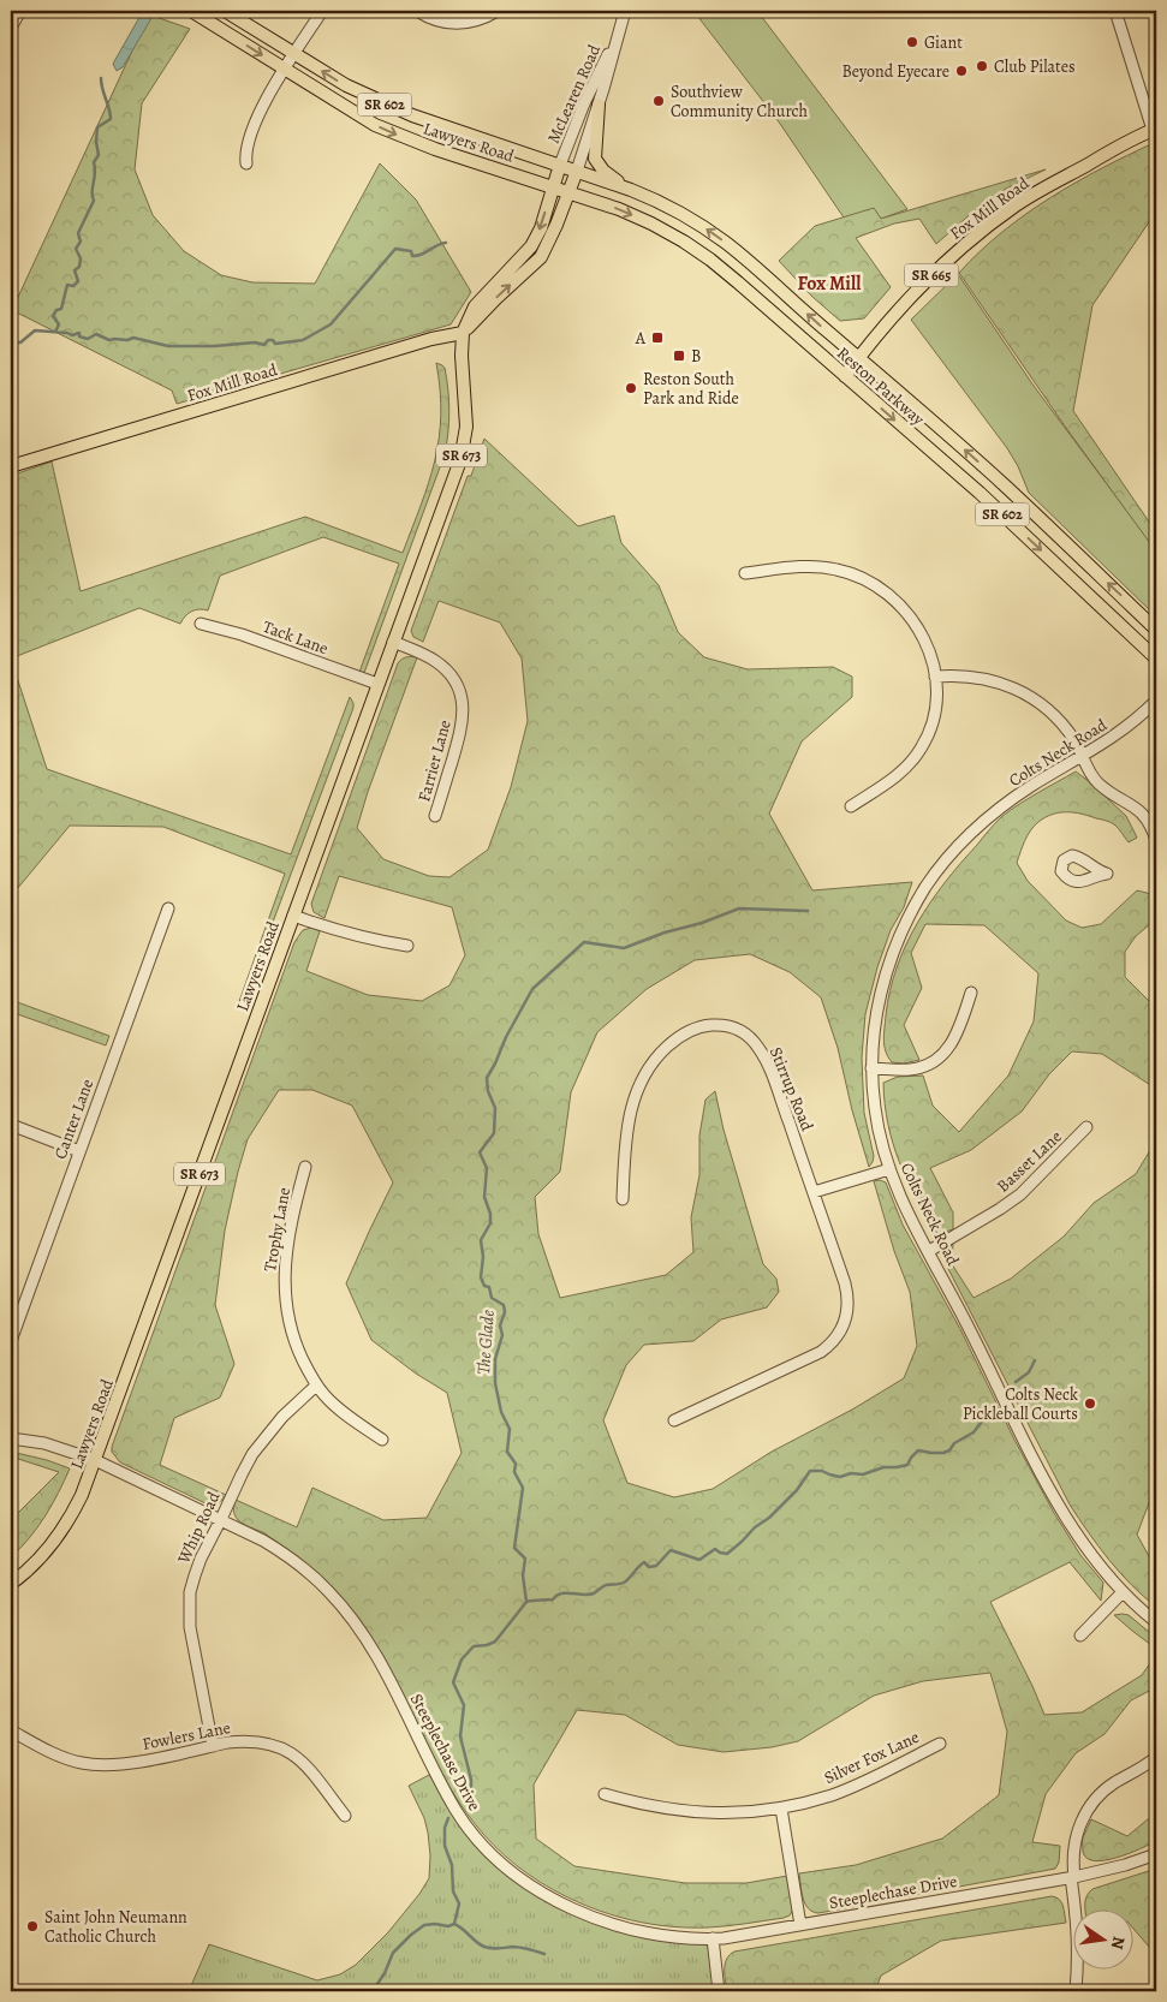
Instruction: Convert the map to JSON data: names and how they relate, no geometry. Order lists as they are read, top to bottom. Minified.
{"streets":{"main road":["SR 602","Lawyers Road","Fox Mill Road","SR 665","Reston Parkway","SR 673"],"street":["McLearen Road","Tack Lane","Colts Neck Road","Farrier Lane","Stirrup Road","Canter Lane","Basset Lane","Trophy Lane","Whip Road","Fowlers Lane","Steeplechase Drive","Silver Fox Lane"]},"crossings":[["McLearen Road","Lawyers Road"],["McLearen Road","Reston Parkway"],["Lawyers Road","Fox Mill Road"],["Lawyers Road","Reston Parkway"],["Lawyers Road","Tack Lane"],["Lawyers Road","Farrier Lane"],["Lawyers Road","Steeplechase Drive"],["Fox Mill Road","Reston Parkway"],["Colts Neck Road","Basset Lane"],["Trophy Lane","Whip Road"],["Whip Road","Fowlers Lane"],["Whip Road","Steeplechase Drive"]],"districts":["Fox Mill"],"water":["The Glade"],"places":{"other":["Giant","Club Pilates","Beyond Eyecare","Southview Community Church","Reston South Park and Ride","Colts Neck Pickleball Courts","Saint John Neumann Catholic Church"],"transit":["A","B"]},"north":"right"}
